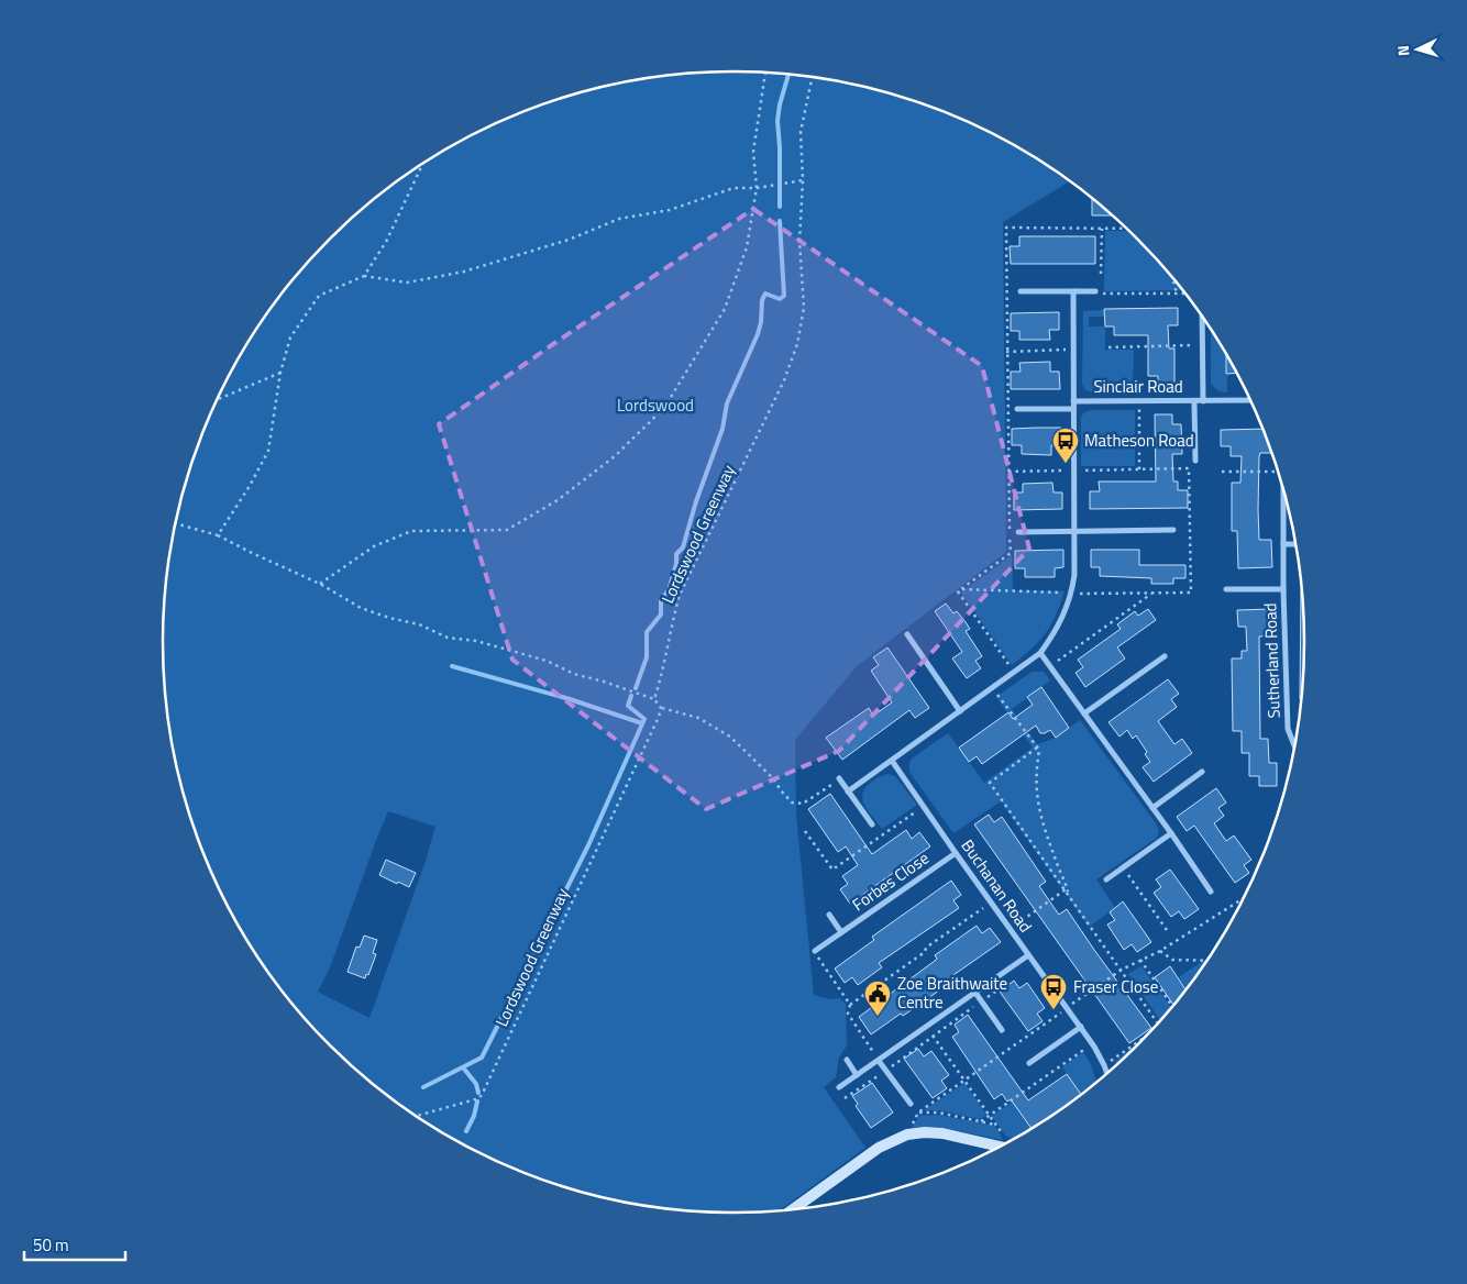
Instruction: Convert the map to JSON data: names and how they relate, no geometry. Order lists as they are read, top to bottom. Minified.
{"streets":{"street":["Sinclair Road","Sutherland Road","Forbes Close","Buchanan Road"],"path":["Lordswood Greenway"]},"crossings":[["Forbes Close","Buchanan Road"]],"parks":["Lordswood"],"places":{"bus stop":["Matheson Road","Fraser Close"],"public building":["Zoe Braithwaite Centre"]},"scale_bar":"50 m","north":"left"}
